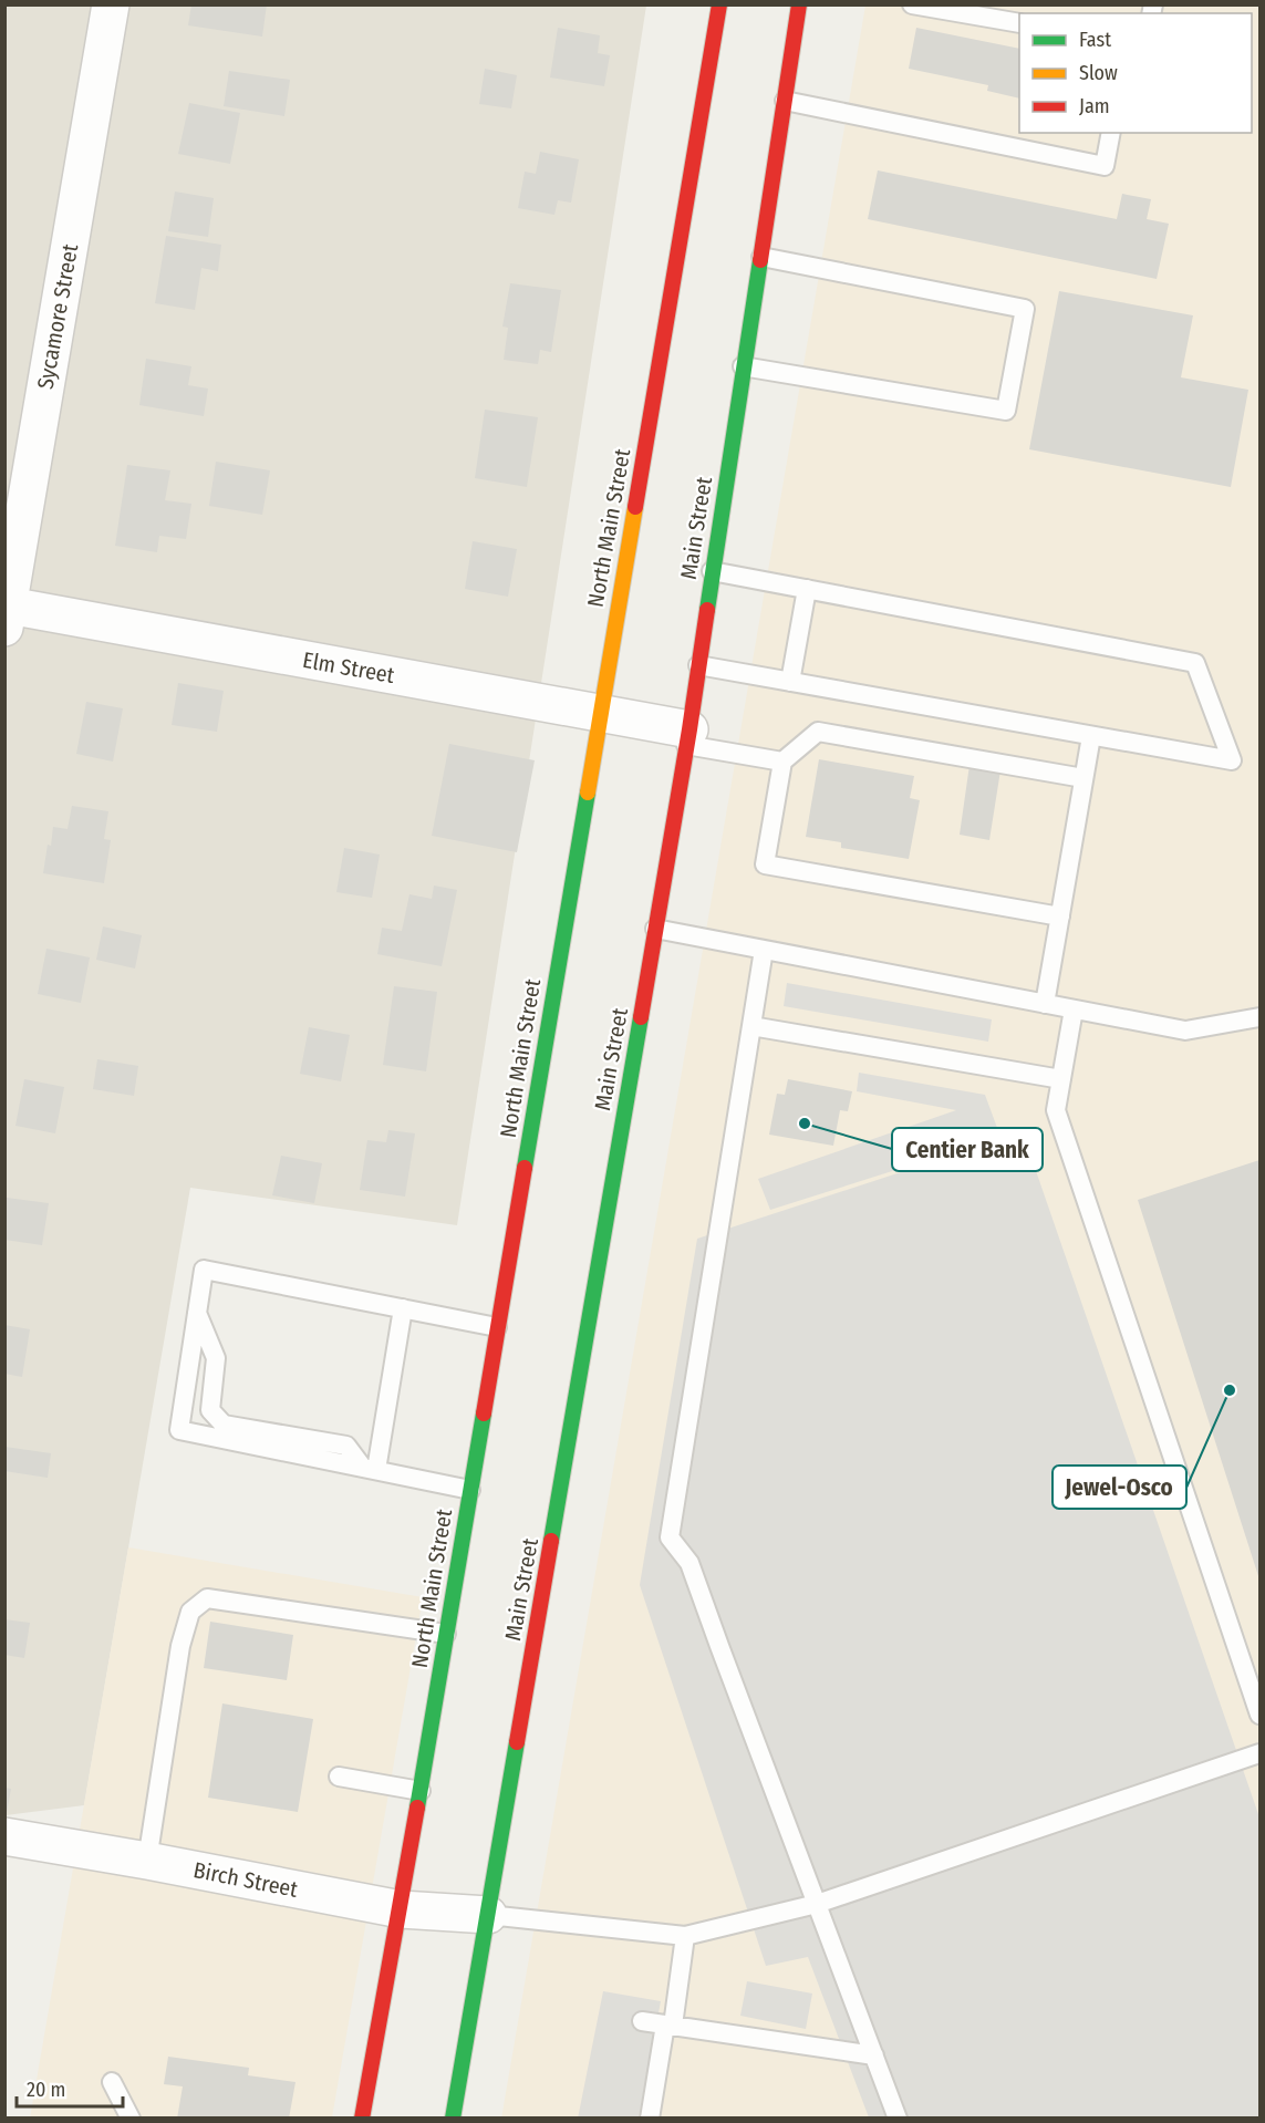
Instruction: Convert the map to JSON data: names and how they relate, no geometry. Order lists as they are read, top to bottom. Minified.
{"streets":{"street":["Sycamore Street","North Main Street","Main Street","Elm Street","Birch Street"]},"crossings":[["Sycamore Street","Elm Street"],["North Main Street","Elm Street"],["North Main Street","Birch Street"],["Main Street","Elm Street"],["Main Street","Birch Street"]],"places":["Centier Bank","Jewel-Osco"],"legend":["Fast","Slow","Jam"],"scale_bar":"20 m"}
